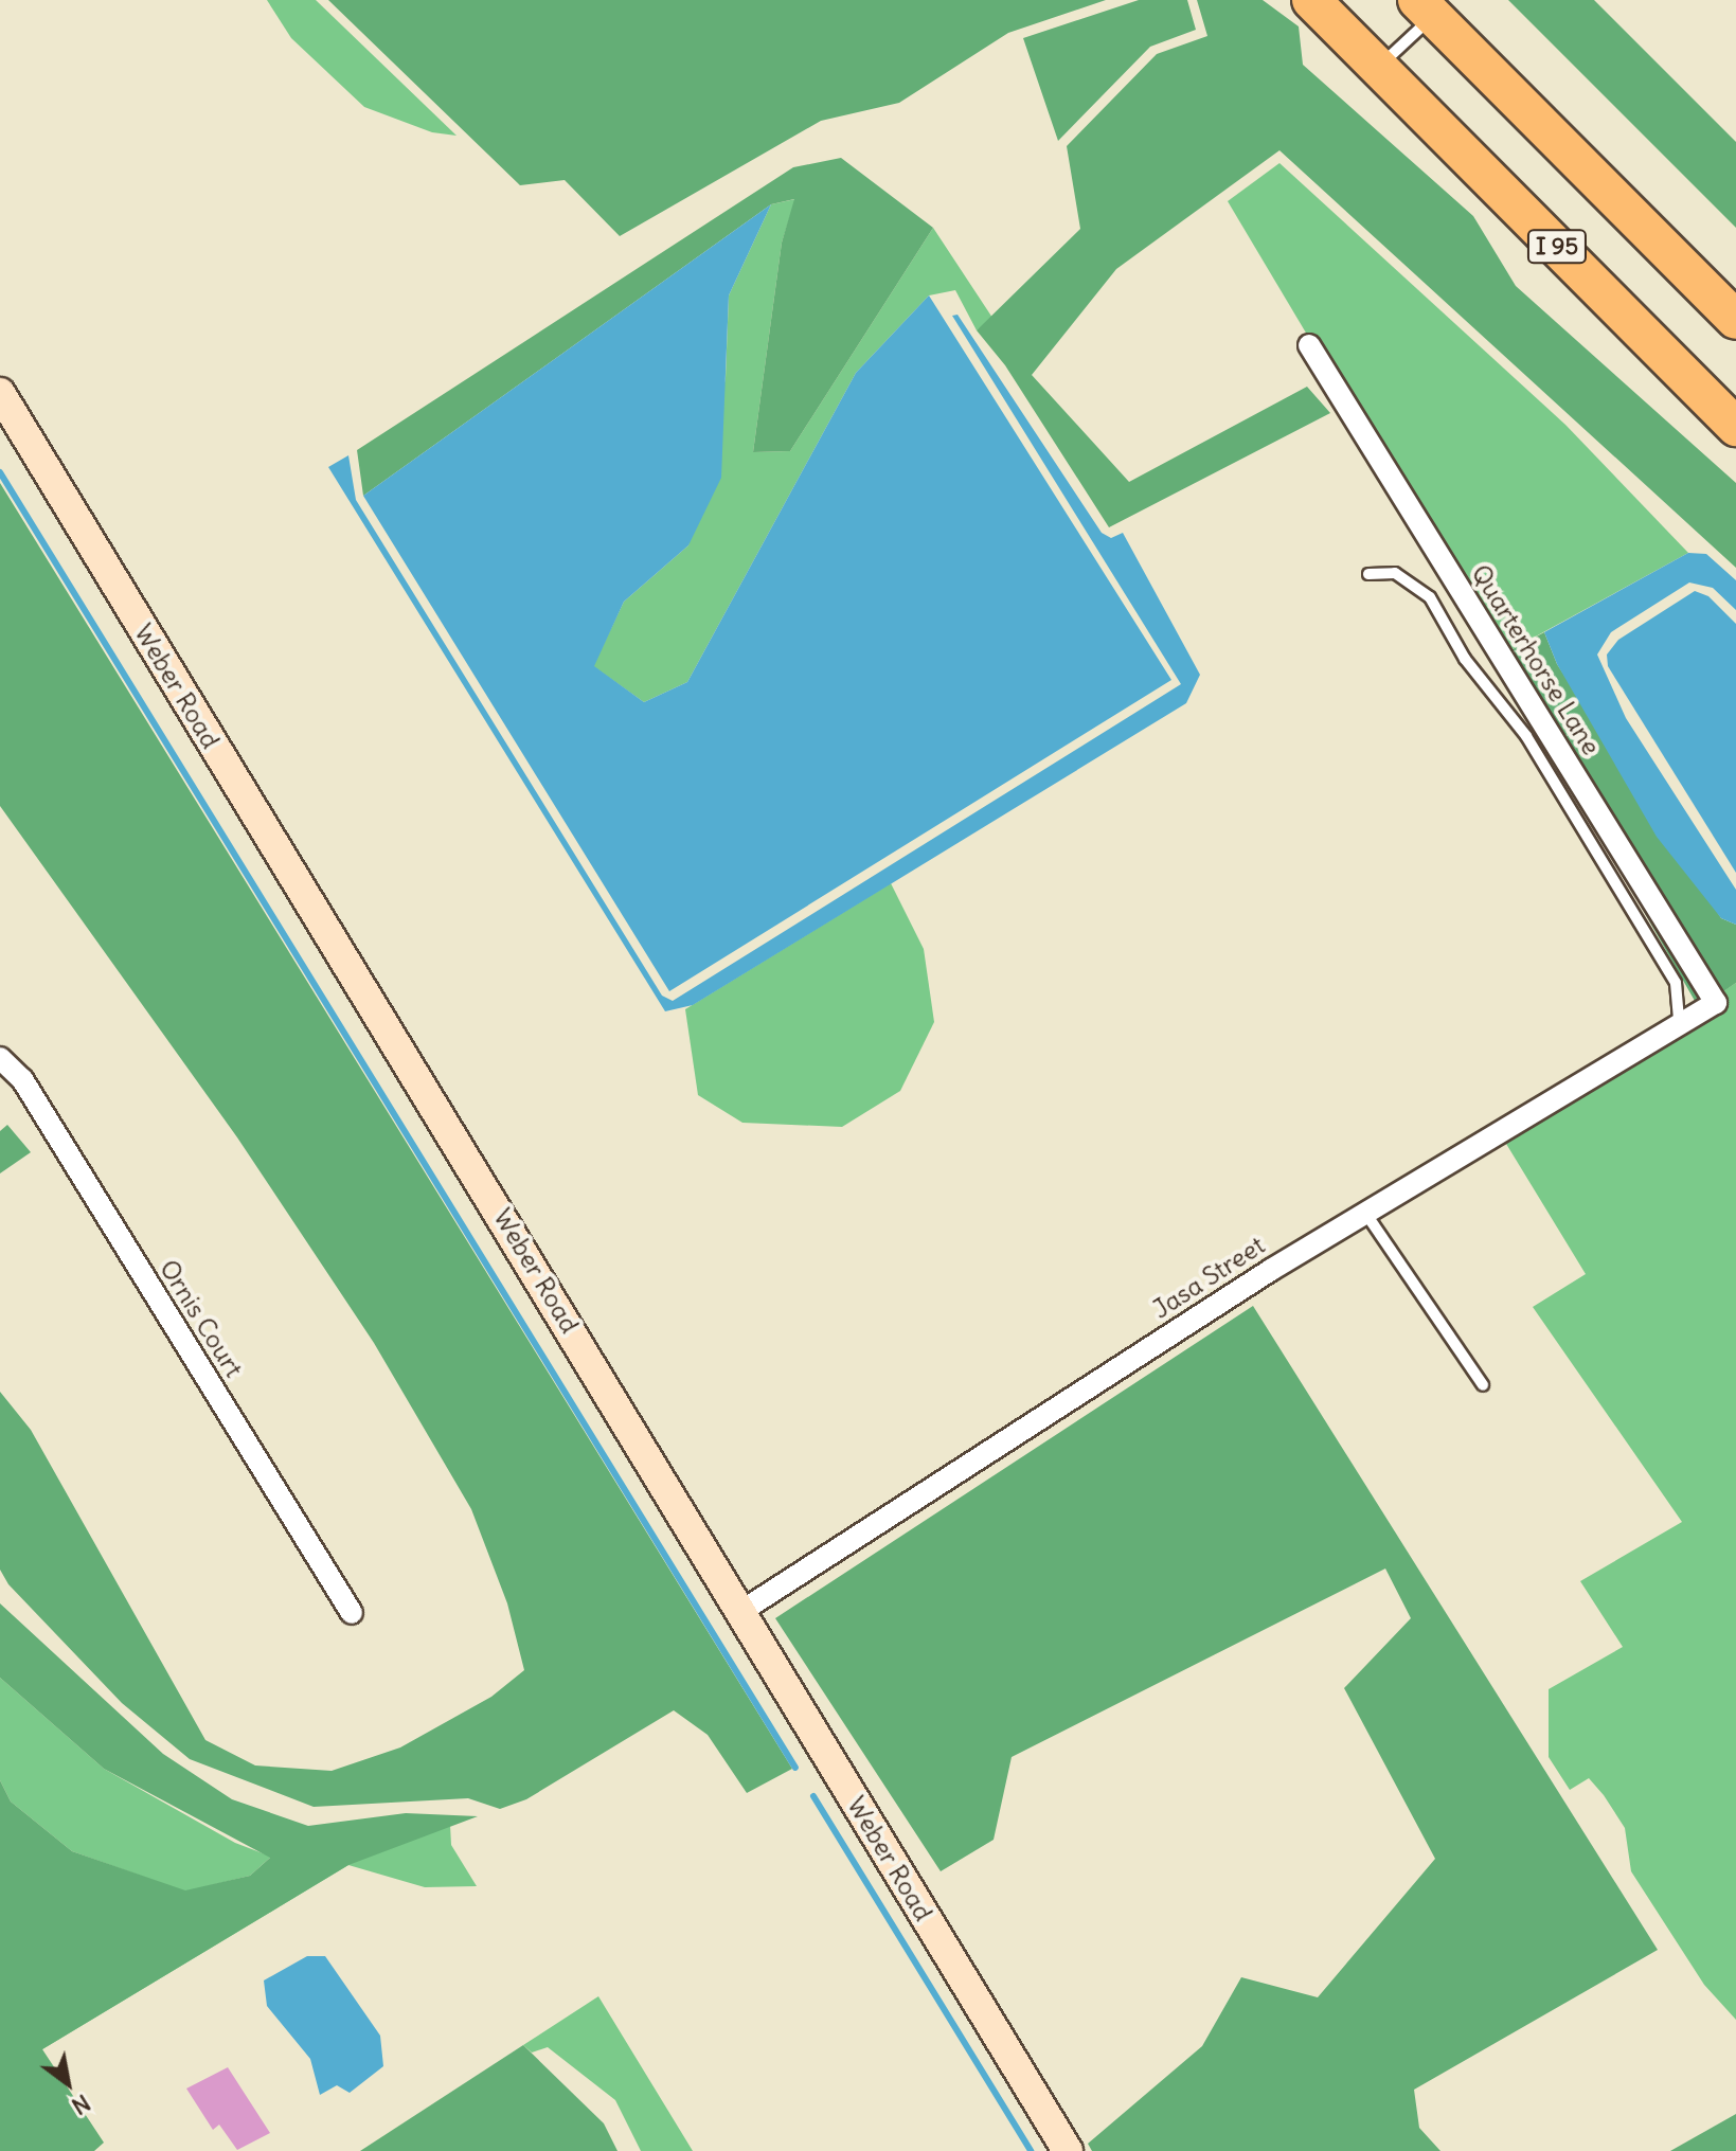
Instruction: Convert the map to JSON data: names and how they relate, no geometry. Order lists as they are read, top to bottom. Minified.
{"streets":{"highway":["I 95"],"street":["Quarterhorse Lane","Weber Road","Jasa Street","Ornis Court"]},"crossings":[["Quarterhorse Lane","Jasa Street"],["Weber Road","Jasa Street"]],"north":"bottom right"}
